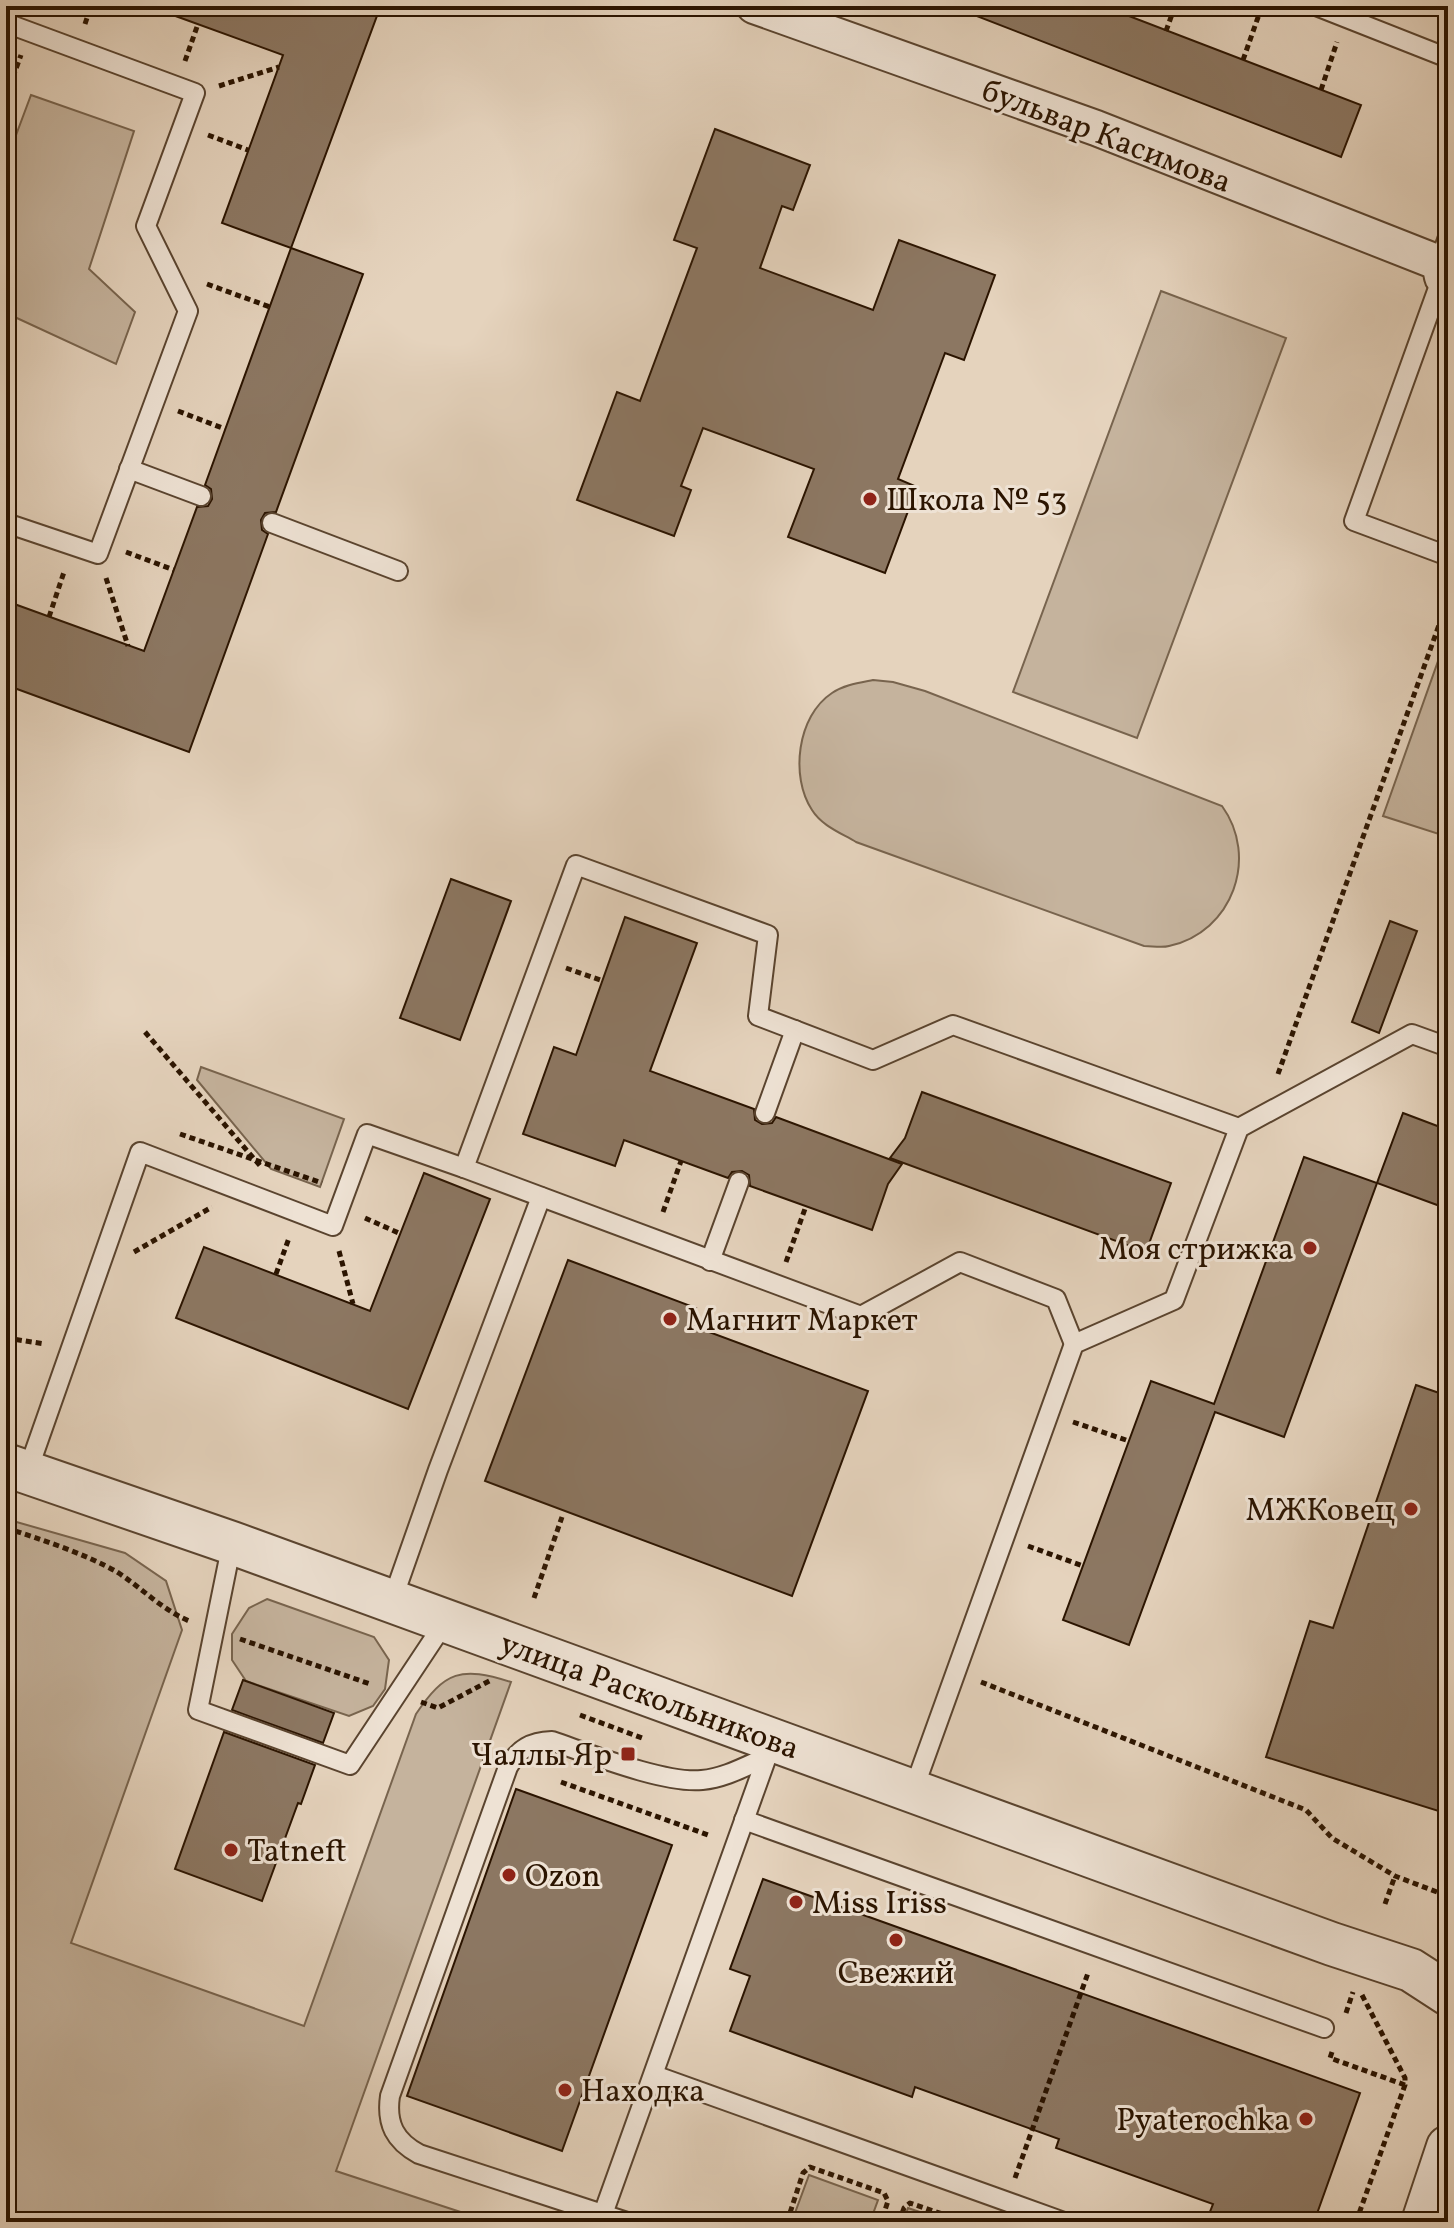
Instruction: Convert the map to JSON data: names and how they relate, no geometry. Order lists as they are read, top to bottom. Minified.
{"streets":{"street":["бульвар Касимова","улица Раскольникова"]},"places":{"other":["Школа № 53","Моя стрижка","Магнит Маркет","МЖКовец","Tatneft","Ozon","Miss Iriss","Свежий","Находка","Pyaterochka"],"transit":["Чаллы Яр"]}}
